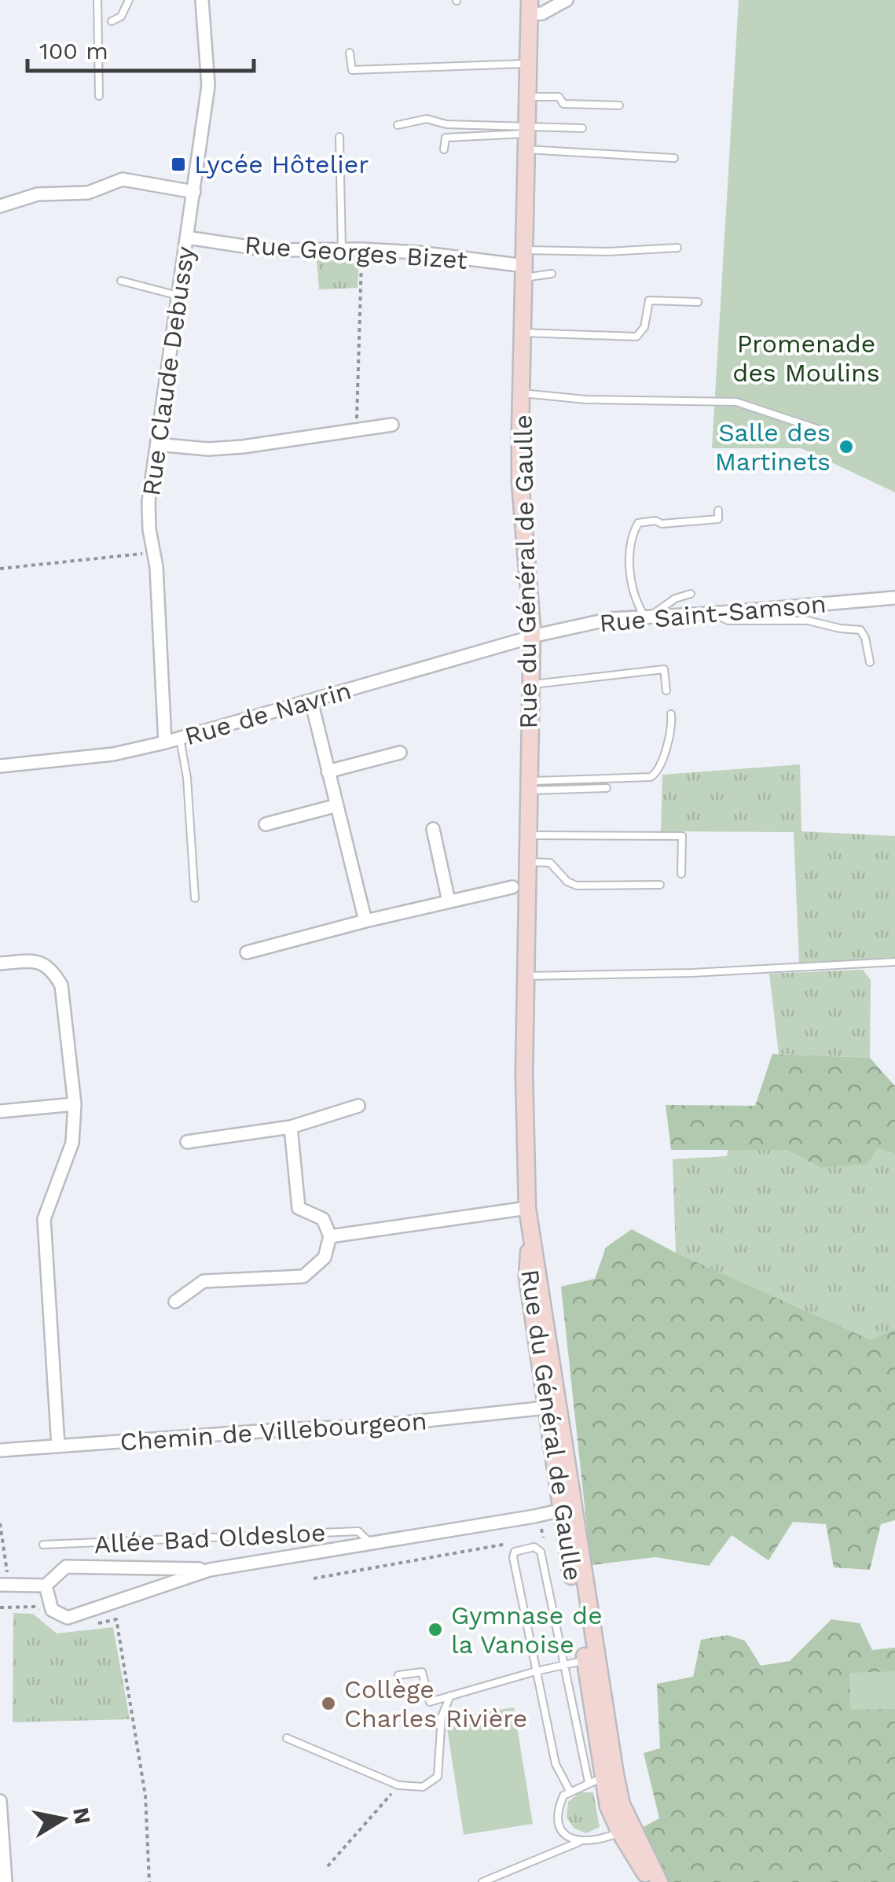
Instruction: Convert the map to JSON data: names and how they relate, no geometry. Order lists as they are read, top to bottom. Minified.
{"streets":{"main road":["Rue du Général de Gaulle"],"street":["Rue Georges Bizet","Rue Claude Debussy","Rue Saint-Samson","Rue de Navrin","Chemin de Villebourgeon","Allée Bad Oldesloe"]},"crossings":[["Rue Georges Bizet","Rue Claude Debussy"],["Rue Georges Bizet","Rue du Général de Gaulle"],["Rue Claude Debussy","Rue de Navrin"],["Rue du Général de Gaulle","Rue Saint-Samson"],["Rue du Général de Gaulle","Rue de Navrin"],["Rue du Général de Gaulle","Chemin de Villebourgeon"],["Rue du Général de Gaulle","Allée Bad Oldesloe"],["Rue Saint-Samson","Rue de Navrin"]],"parks":["Promenade des Moulins"],"places":{"transit":["Lycée Hôtelier"],"other":["Salle des Martinets","Gymnase de la Vanoise","Collège Charles Rivière"]},"scale_bar":"100 m","north":"right"}
